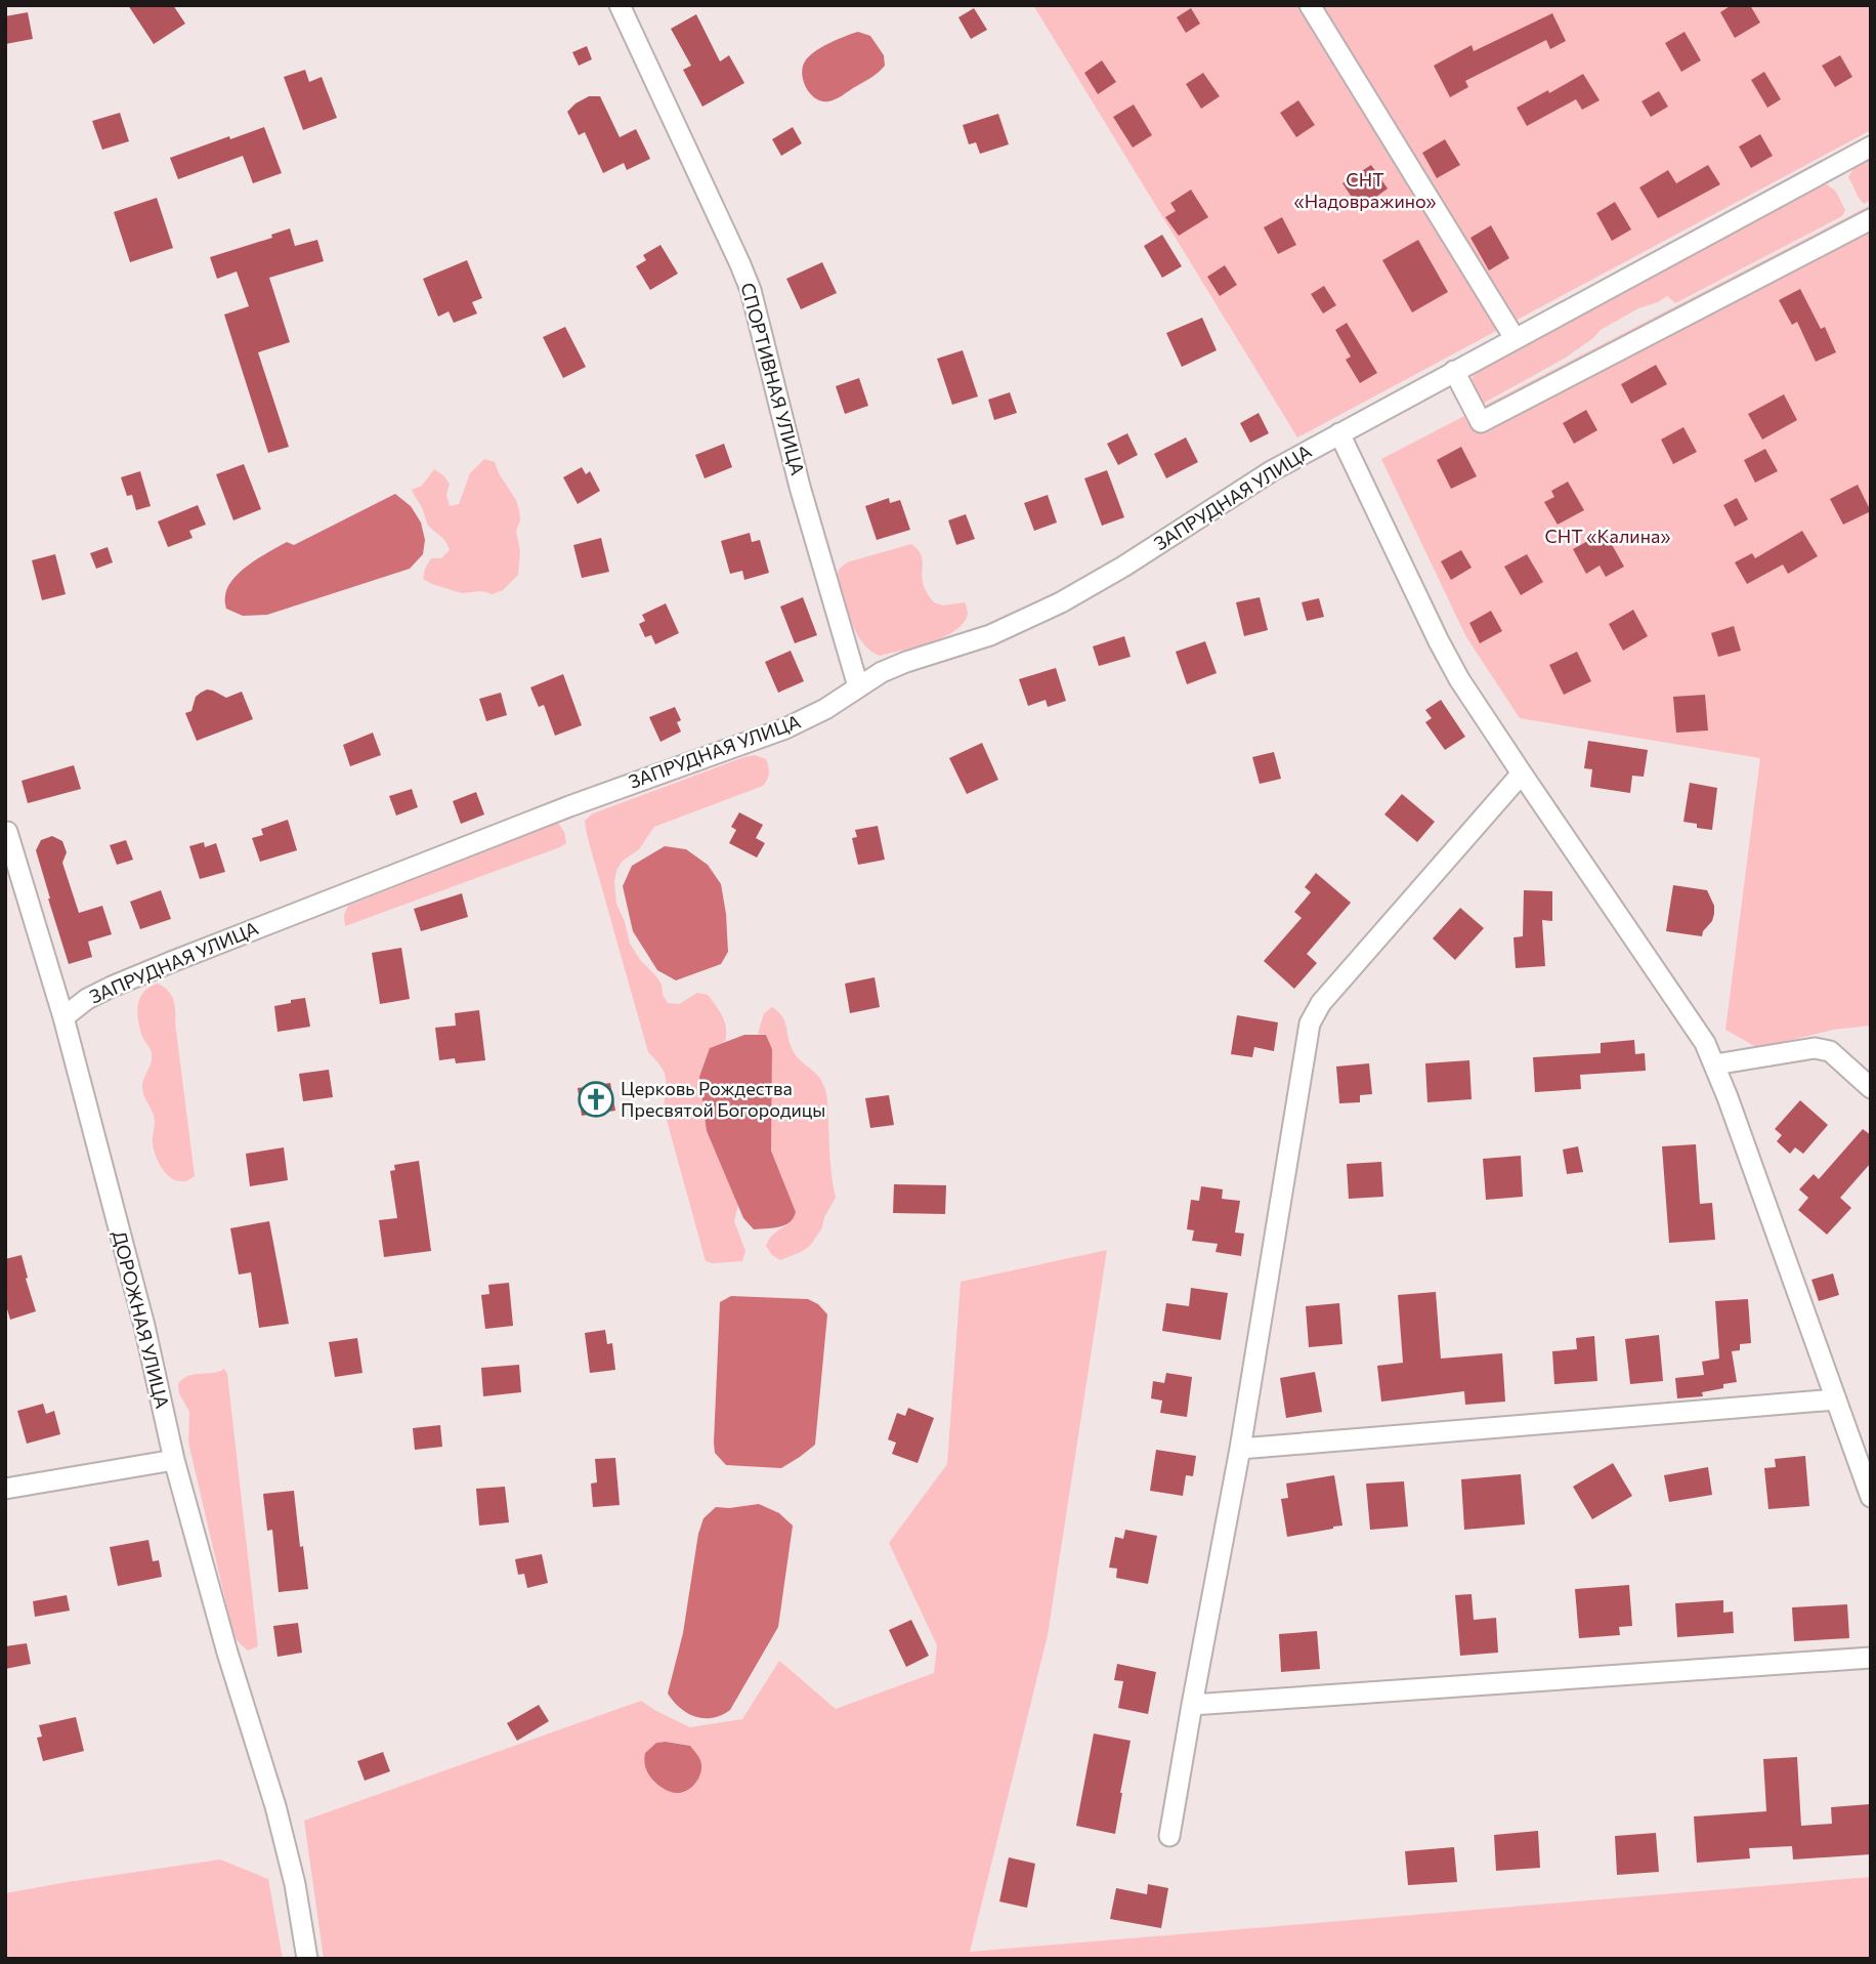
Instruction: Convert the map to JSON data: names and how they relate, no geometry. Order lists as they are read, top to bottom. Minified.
{"streets":{"street":["СПОРТИВНАЯ УЛИЦА","ЗАПРУДНАЯ УЛИЦА","ДОРОЖНАЯ УЛИЦА"]},"crossings":[["СПОРТИВНАЯ УЛИЦА","ЗАПРУДНАЯ УЛИЦА"],["ЗАПРУДНАЯ УЛИЦА","ДОРОЖНАЯ УЛИЦА"]],"parks":["СНТ «Надовражино»","СНТ «Калина»"],"places":{"church":["Церковь Рождества Пресвятой Богородицы"]}}
